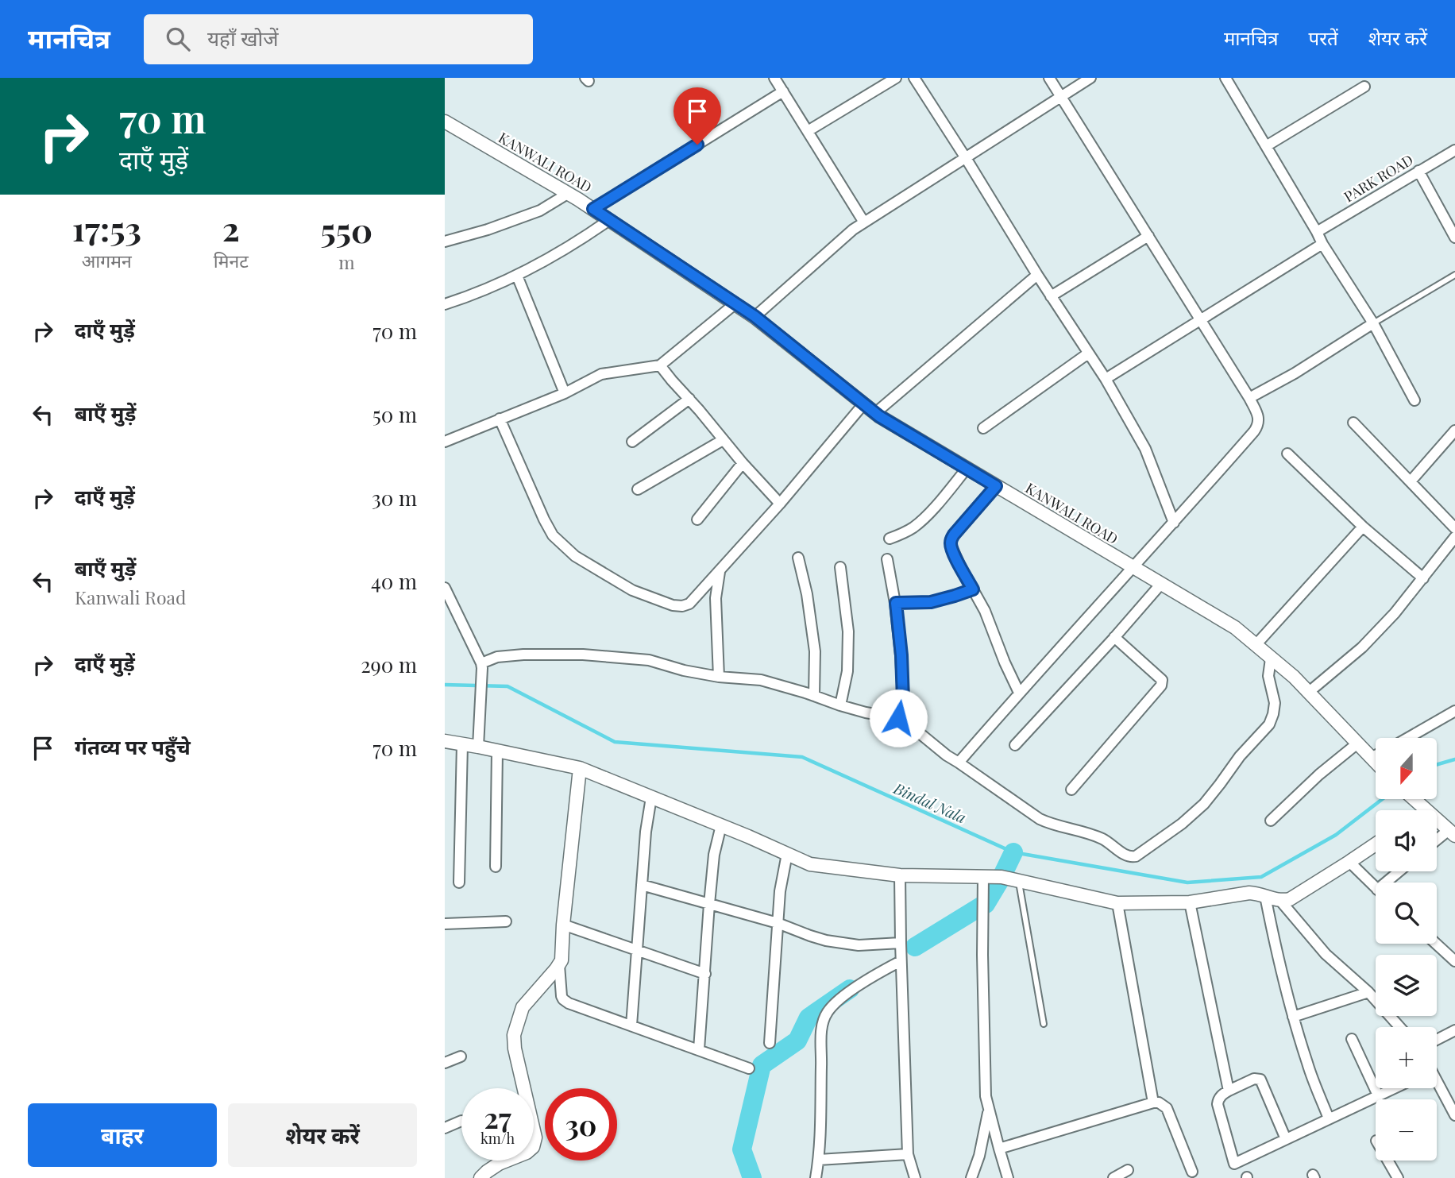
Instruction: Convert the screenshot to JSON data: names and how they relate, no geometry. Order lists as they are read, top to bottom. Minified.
{"streets":{"street":["KANWALI ROAD","PARK ROAD"]},"water":["Bindal Nala"],"north":"bottom","page":{"header":"मानचित्र","search":"यहाँ खोजें","nav":["मानचित्र","परतें","शेयर करें"],"turn":["70 m","दाएँ मुड़ें"],"eta":["17:53","आगमन","2","मिनट","550","m"],"list":[{"name":"दाएँ मुड़ें","value":"70 m"},{"name":"बाएँ मुड़ें","value":"50 m"},{"name":"दाएँ मुड़ें","value":"30 m"},{"name":"बाएँ मुड़ें","note":"Kanwali Road","value":"40 m"},{"name":"दाएँ मुड़ें","value":"290 m"},{"name":"गंतव्य पर पहुँचे","value":"70 m"}],"map_buttons":["+","−"],"speed":"27 km/h","limit":"30","buttons":["बाहर","शेयर करें"]}}
